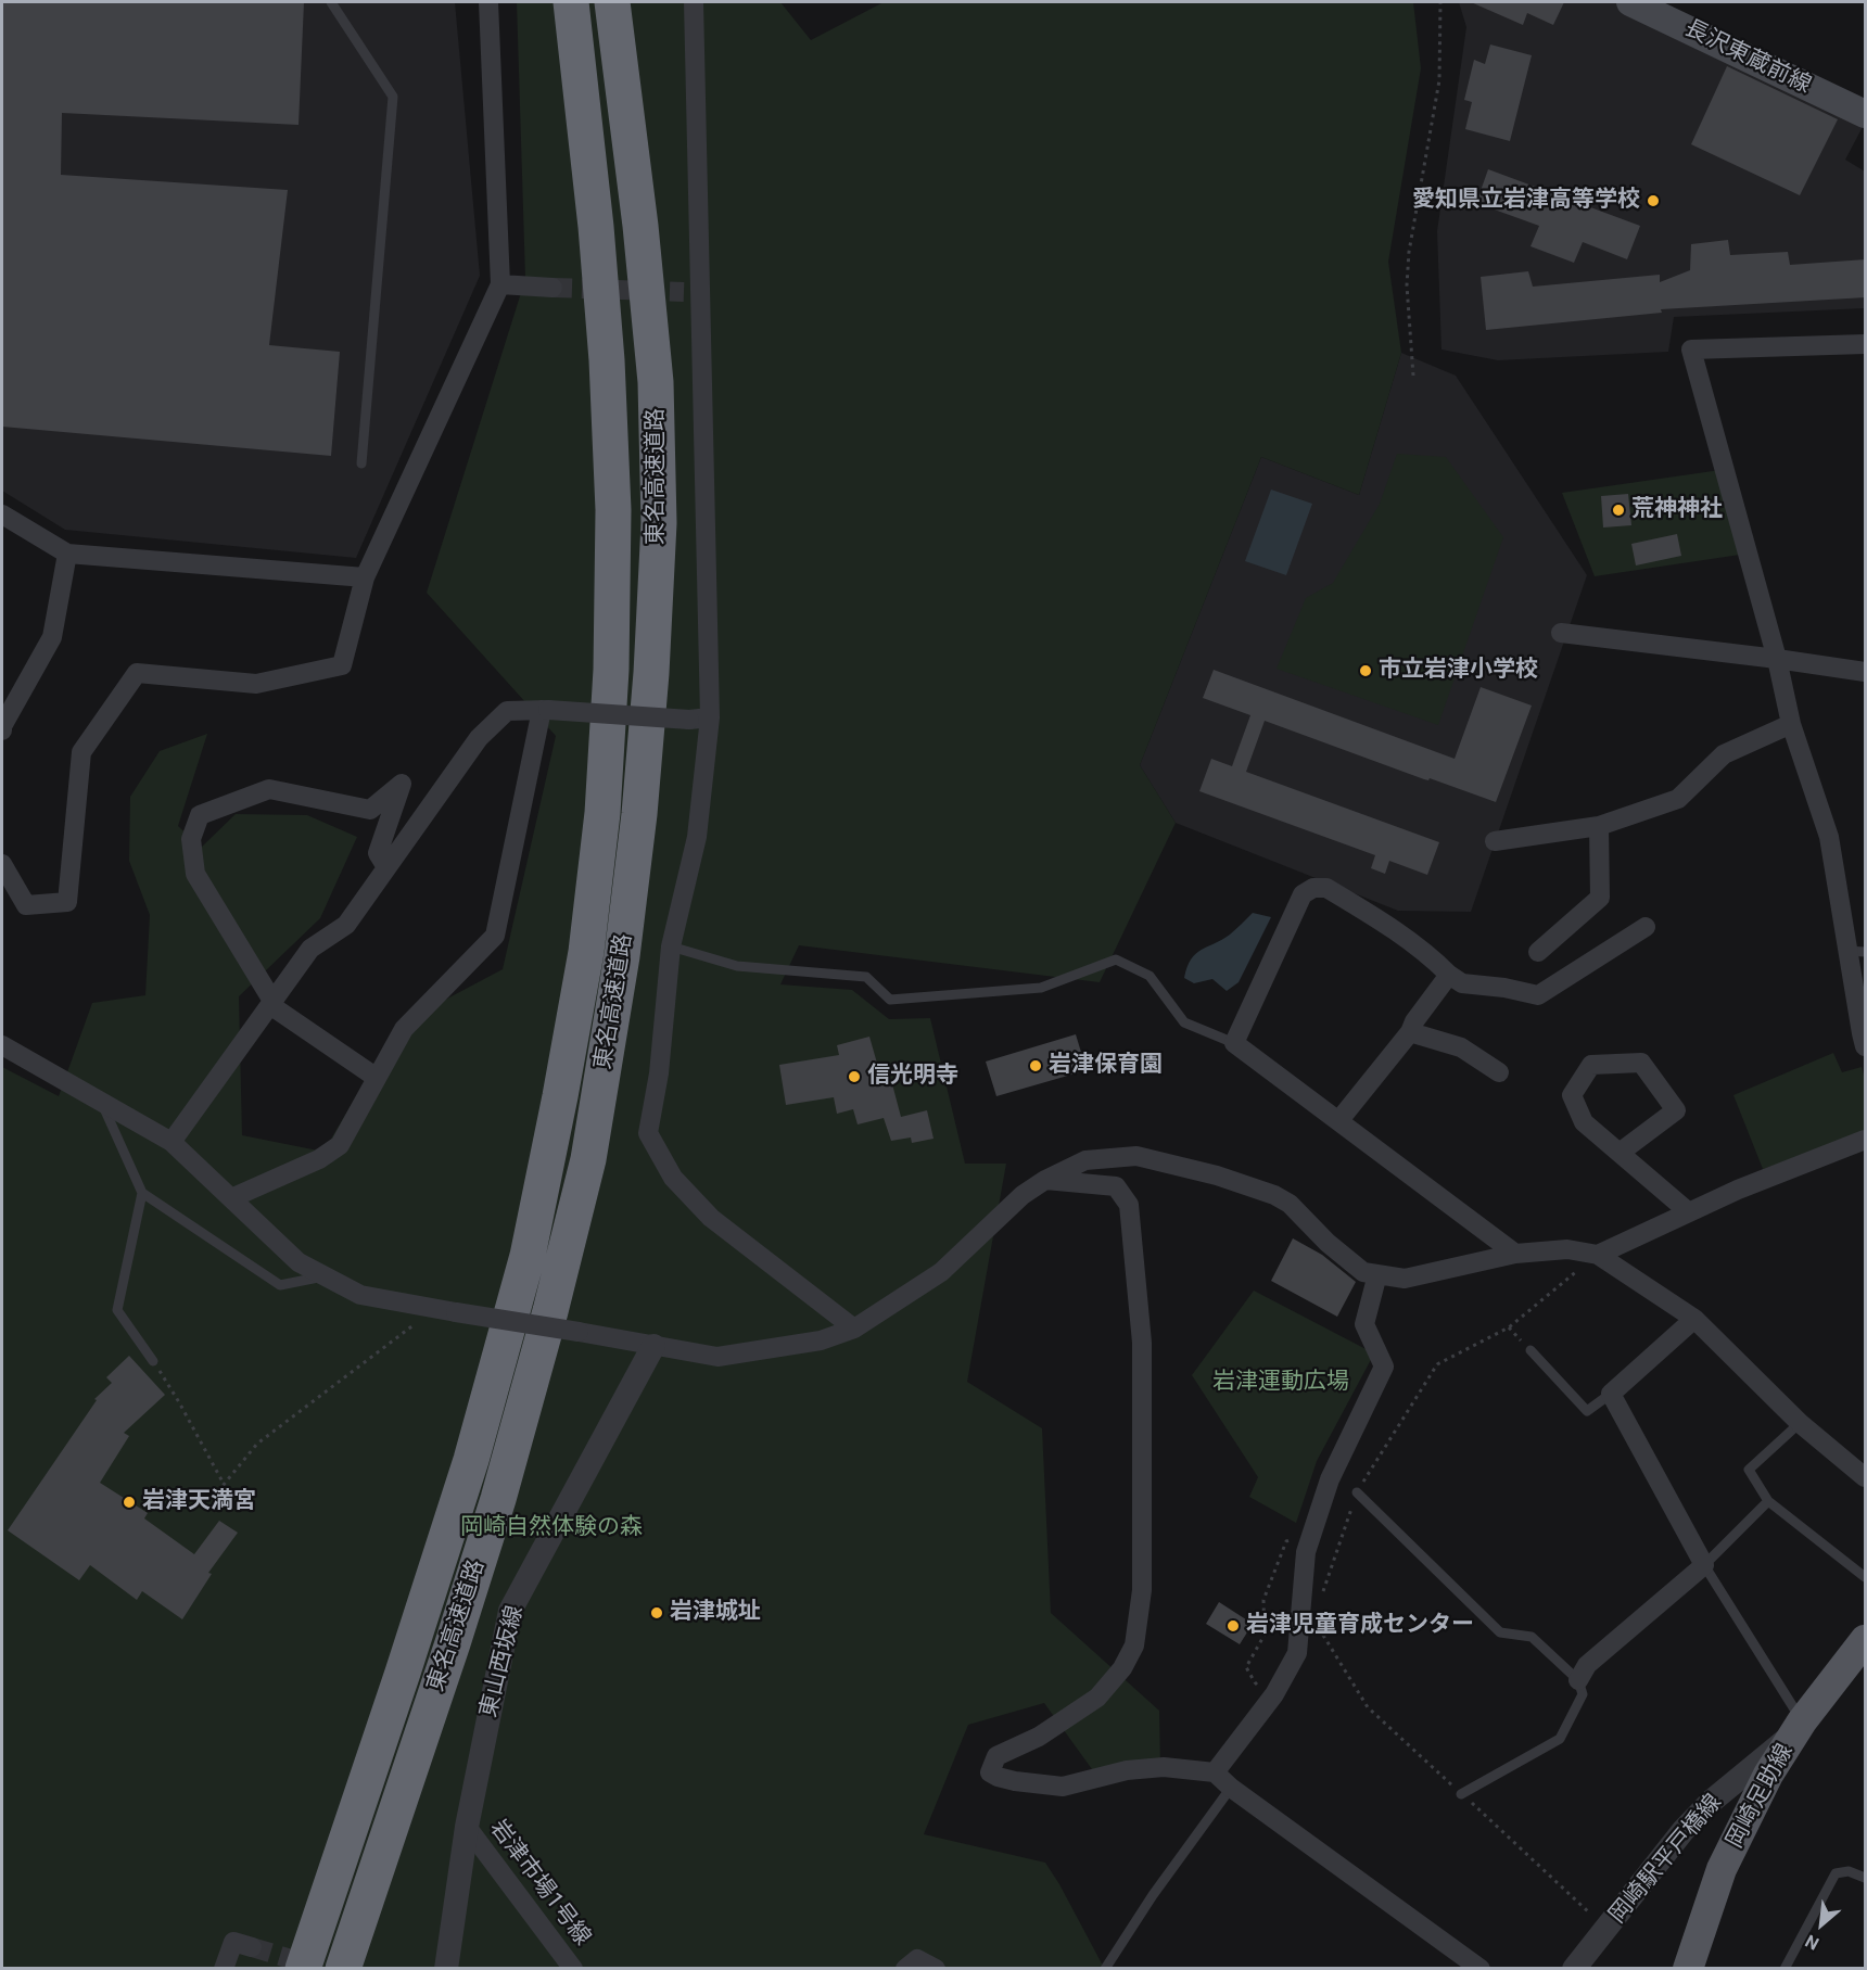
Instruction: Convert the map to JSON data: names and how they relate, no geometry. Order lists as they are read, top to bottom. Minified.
{"streets":{"highway":["東名高速道路"],"main road":["長沢東蔵前線","岡崎足助線"],"street":["東山西坂線","岡崎駅平戸橋線","岩津市場1号線"]},"crossings":[["東山西坂線","岩津市場1号線"],["岡崎足助線","岡崎駅平戸橋線"]],"parks":["岩津運動広場","岡崎自然体験の森"],"places":["愛知県立岩津高等学校","荒神神社","市立岩津小学校","岩津保育園","信光明寺","岩津天満宮","岩津城址","岩津児童育成センター"],"north":"bottom left"}
